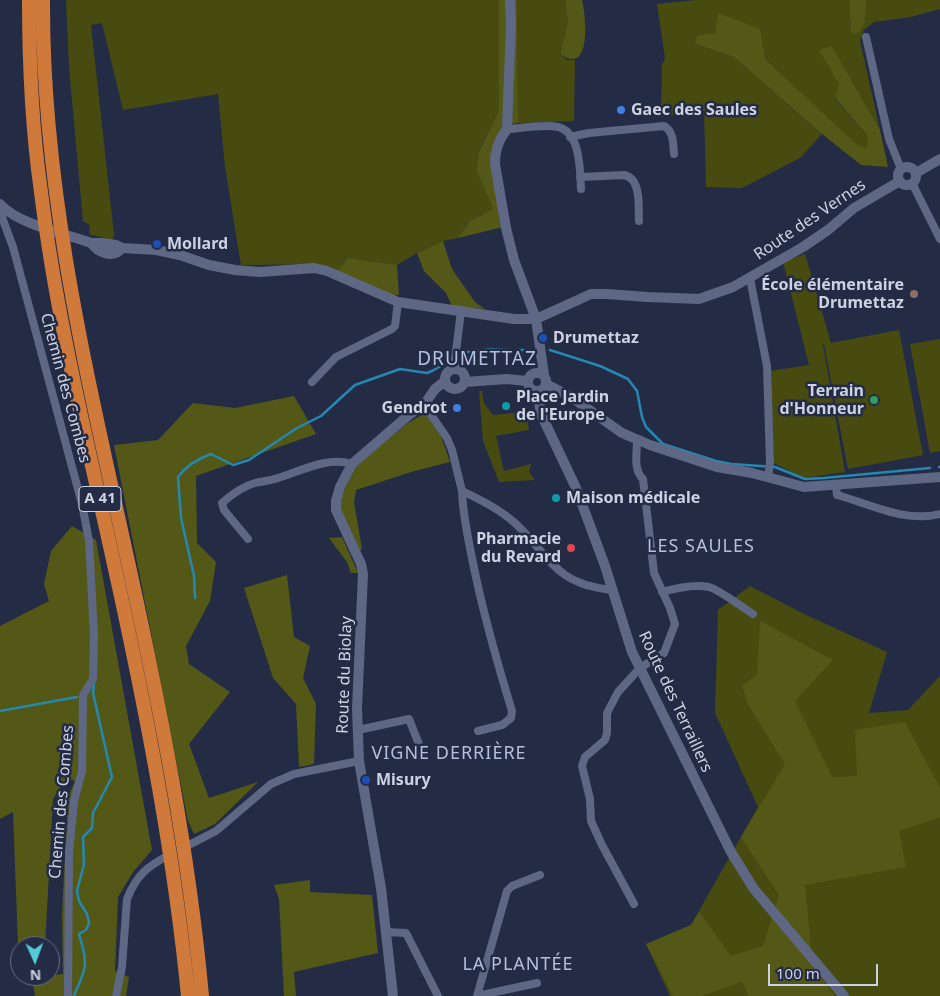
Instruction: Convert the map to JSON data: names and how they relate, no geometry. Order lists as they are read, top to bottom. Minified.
{"streets":{"highway":["A 41"],"street":["Route des Vernes","Chemin des Combes","Route du Biolay","Route des Terraillers"]},"crossings":[["Route des Vernes","Route des Terraillers"]],"districts":["DRUMETTAZ","LES SAULES","VIGNE DERRIÈRE","LA PLANTÉE"],"places":["Gaec des Saules","Mollard","École élémentaire Drumettaz","Drumettaz","Terrain d'Honneur","Place Jardin de l'Europe","Gendrot","Maison médicale","Pharmacie du Revard","Misury"],"scale_bar":"100 m","north":"bottom"}
